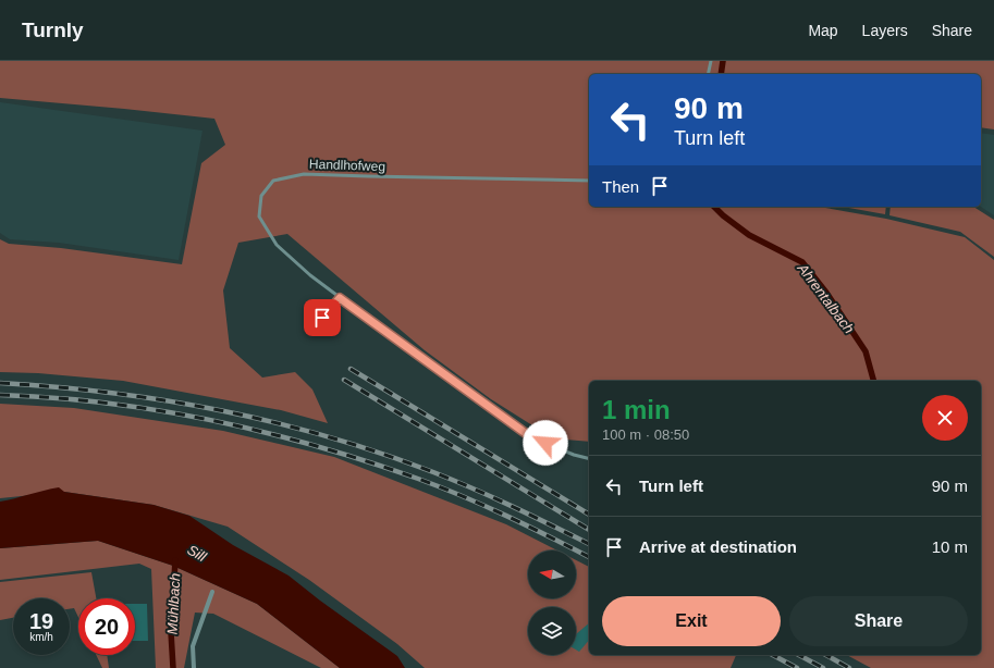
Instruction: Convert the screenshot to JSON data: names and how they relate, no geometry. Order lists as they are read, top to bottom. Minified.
{"streets":{"lane":["Handlhofweg"]},"water":["Ahrentalbach","Sill","Mühlbach"],"north":"left","page":{"header":"Turnly","nav":["Map","Layers","Share"],"turn":["90 m","Turn left"],"then":"Then","heading":["1 min","100 m · 08:50"],"list":[{"name":"Turn left","value":"90 m"},{"name":"Arrive at destination","value":"10 m"}],"buttons":["Exit","Share"],"speed":"19 km/h","limit":"20"}}
